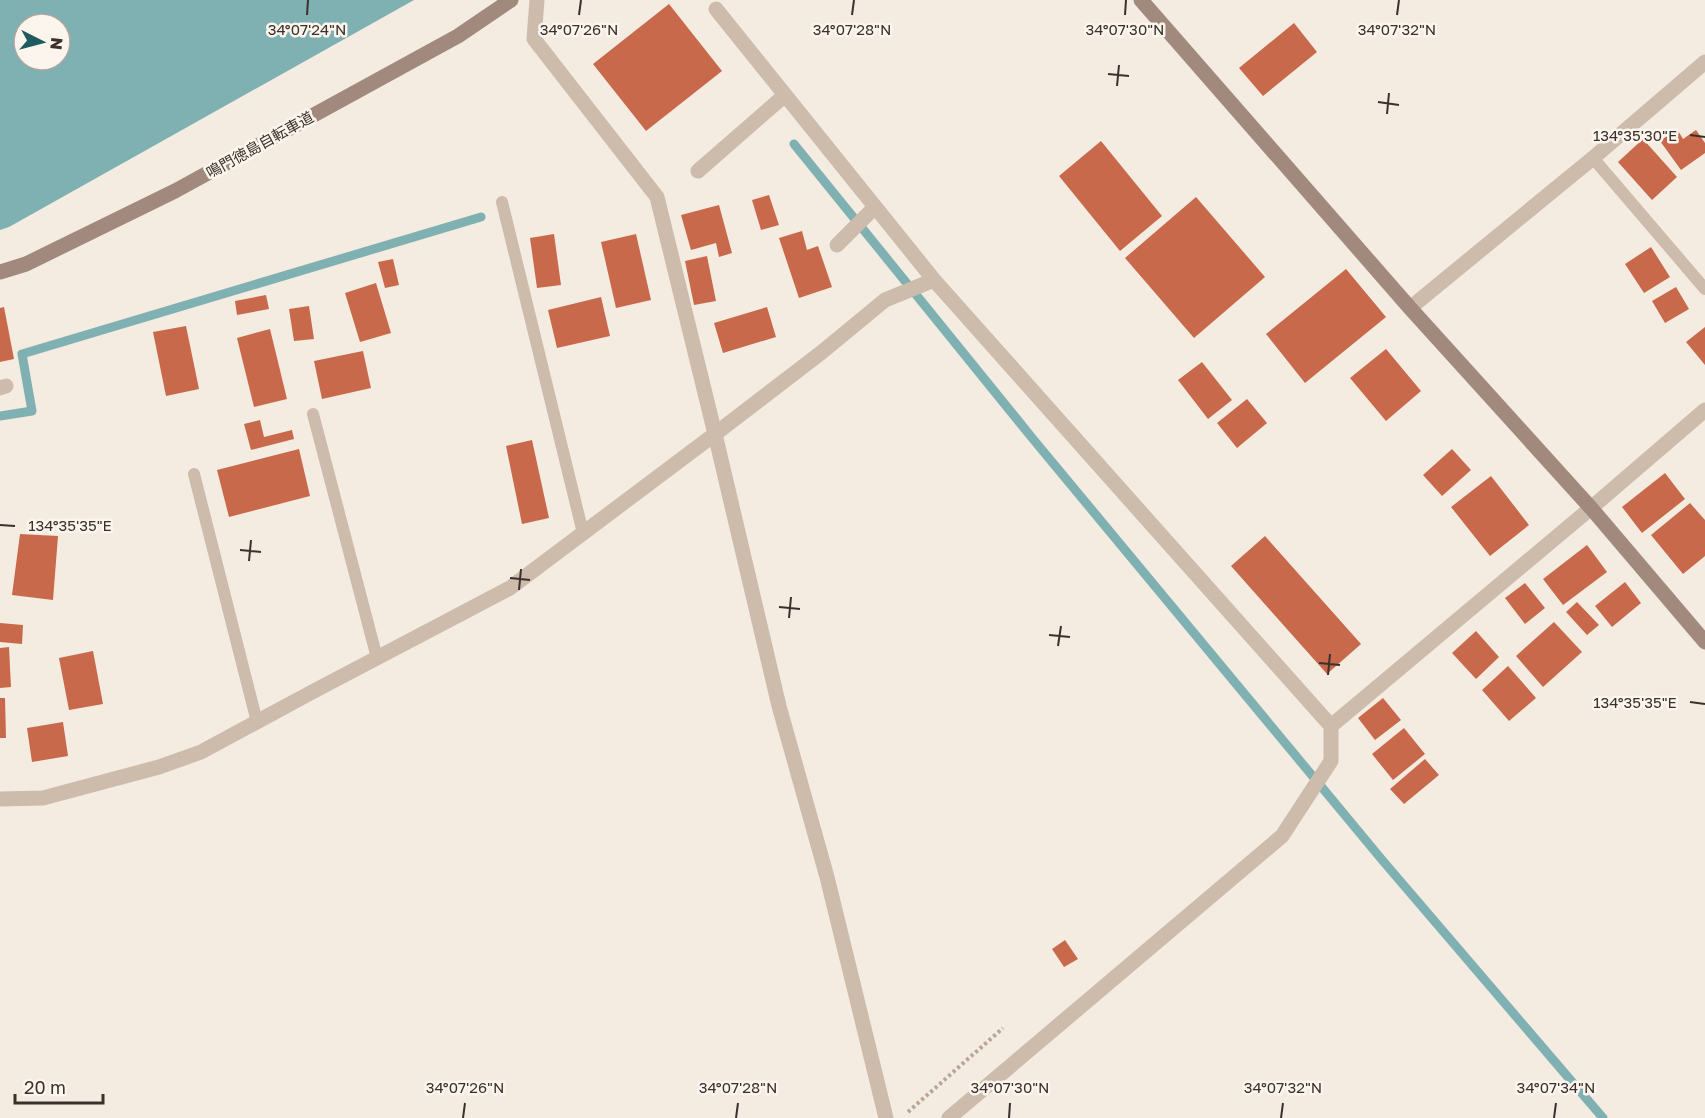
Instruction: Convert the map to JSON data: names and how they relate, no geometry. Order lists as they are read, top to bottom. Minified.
{"streets":{"street":["鳴門徳島自転車道"]},"scale_bar":"20 m","north":"right","coordinates":["34°07'24\"N","34°07'26\"N","34°07'28\"N","34°07'30\"N","34°07'32\"N","134°35'30\"E","134°35'35\"E","34°07'34\"N"]}
